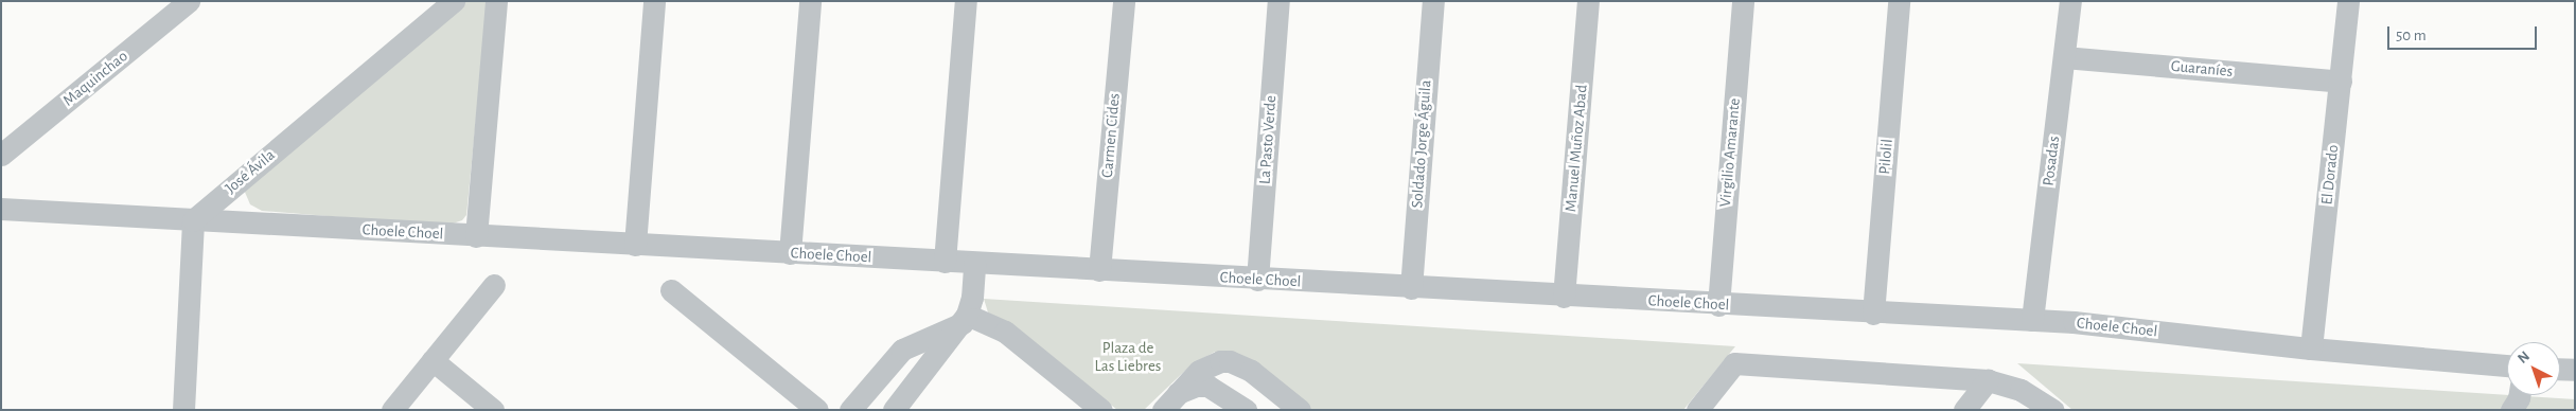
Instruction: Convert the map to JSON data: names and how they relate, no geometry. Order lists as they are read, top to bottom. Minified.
{"streets":{"street":["Guaraníes","Maquinchao","Carmen Cides","La Pasto Verde","Soldado Jorge Águila","Manuel Muñoz Abad","Virgilio Amarante","Pilolil","Posadas","José Ávila","El Dorado","Choele Choel"]},"crossings":[["Guaraníes","Posadas"],["Guaraníes","El Dorado"],["Carmen Cides","Choele Choel"],["La Pasto Verde","Choele Choel"],["Soldado Jorge Águila","Choele Choel"],["Manuel Muñoz Abad","Choele Choel"],["Virgilio Amarante","Choele Choel"],["Pilolil","Choele Choel"],["Posadas","Choele Choel"],["José Ávila","Choele Choel"],["El Dorado","Choele Choel"]],"parks":["Plaza de Las Liebres"],"scale_bar":"50 m","north":"top left"}
